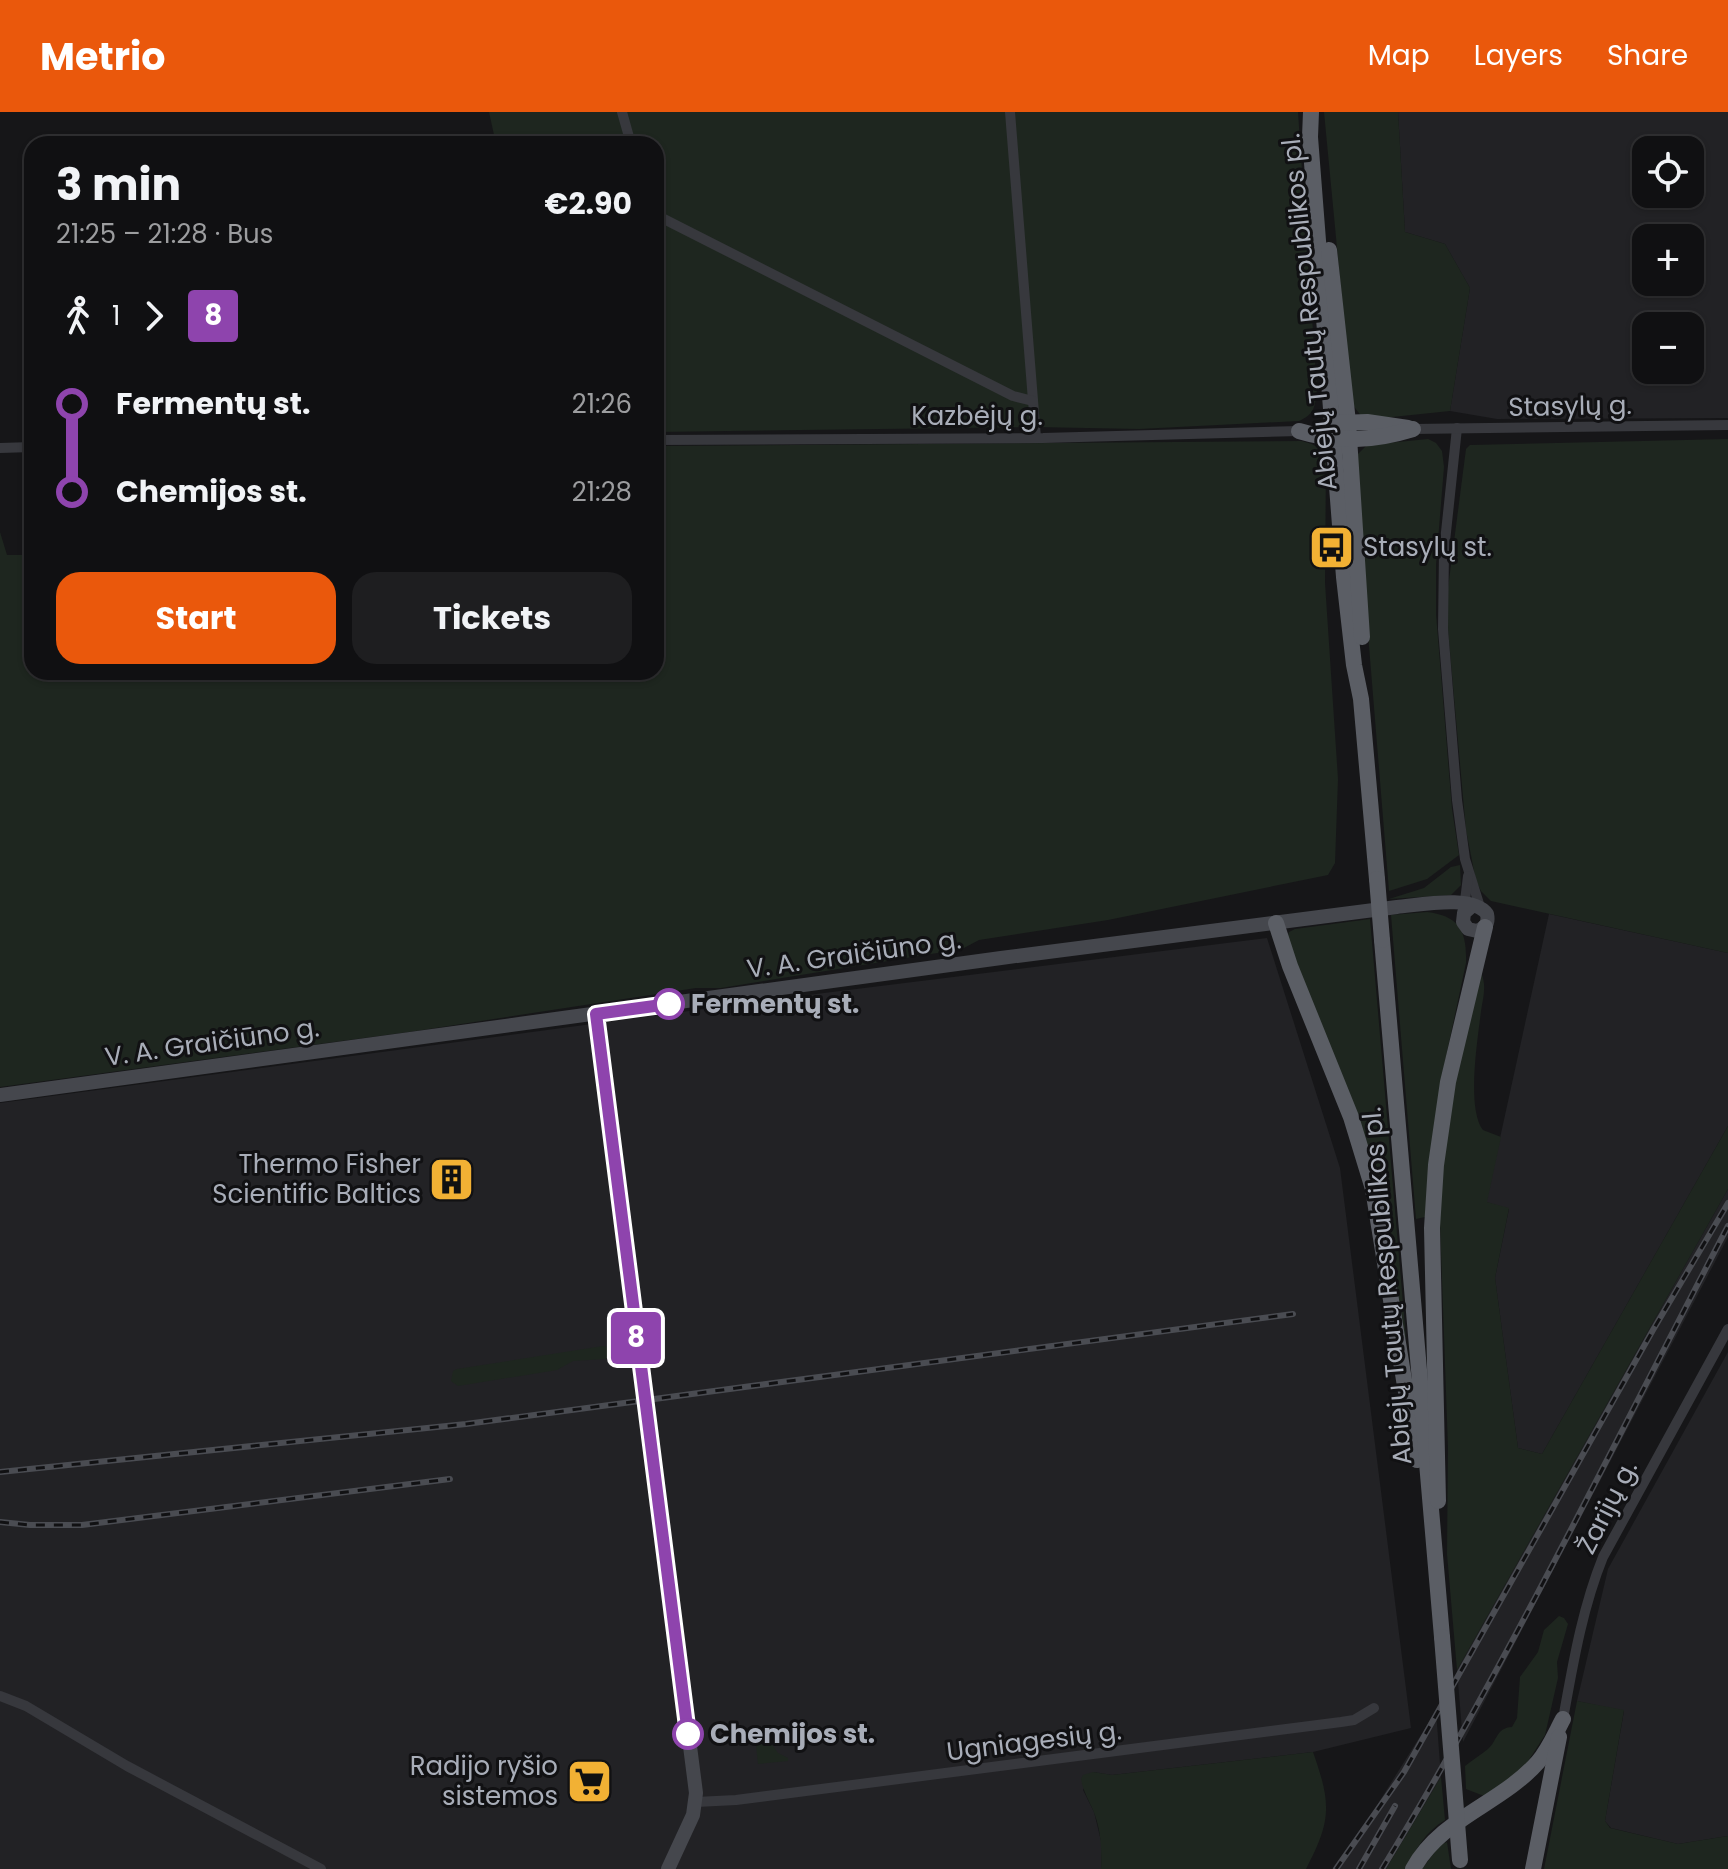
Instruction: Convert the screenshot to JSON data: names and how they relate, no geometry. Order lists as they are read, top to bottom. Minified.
{"streets":{"highway":["Abiejų Tautų Respublikos pl."],"main road":["V. A. Graičiūno g."],"street":["Stasylų g.","Kazbėjų g.","Žarijų g.","Ugniagesių g."]},"places":{"bus stop":["Stasylų st."],"other":["Fermentų st.","Chemijos st."],"building":["Thermo Fisher Scientific Baltics"],"supermarket":["Radijo ryšio sistemos"]},"lines":["bus line 8"],"page":{"header":"Metrio","nav":["Map","Layers","Share"],"on_map":"8","map_buttons":["+","−"],"heading":["3 min","21:25 – 21:28 · Bus","€2.90"],"legs":["1","8"],"list":[{"name":"Fermentų st.","value":"21:26"},{"name":"Chemijos st.","value":"21:28"}],"buttons":["Start","Tickets"]}}
